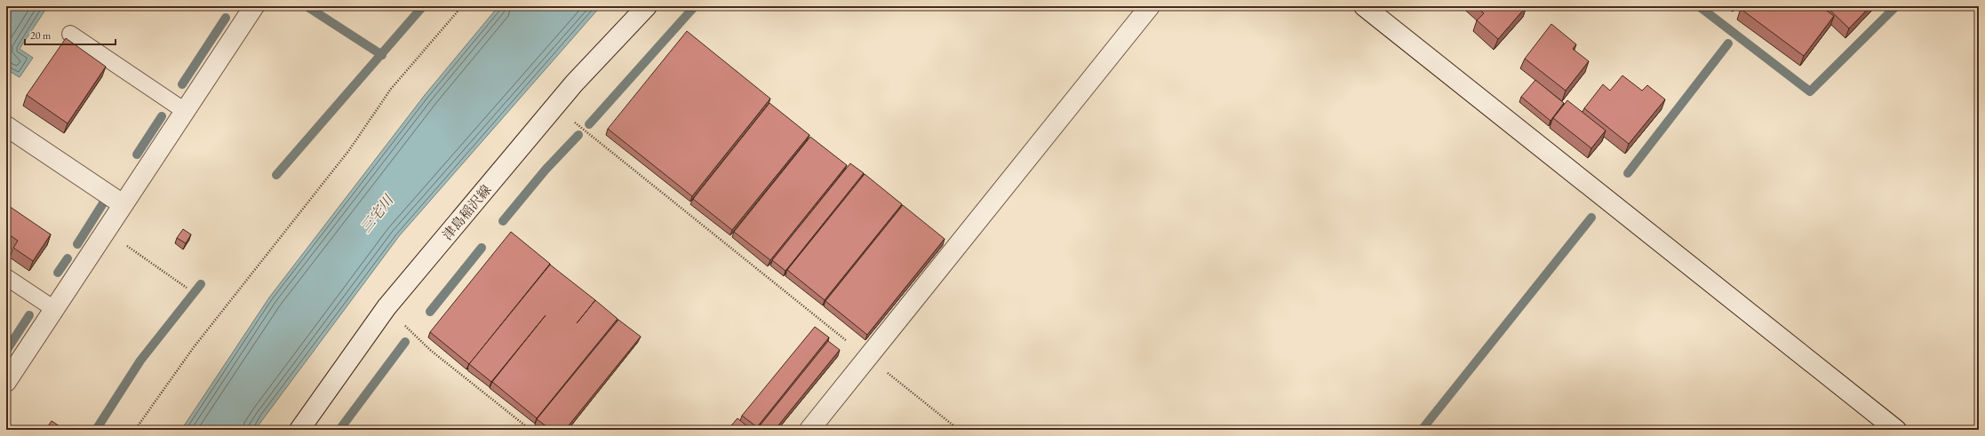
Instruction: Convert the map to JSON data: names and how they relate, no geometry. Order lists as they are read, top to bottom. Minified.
{"streets":{"street":["津島稲沢線"]},"water":["三宅川"],"scale_bar":"20 m"}
